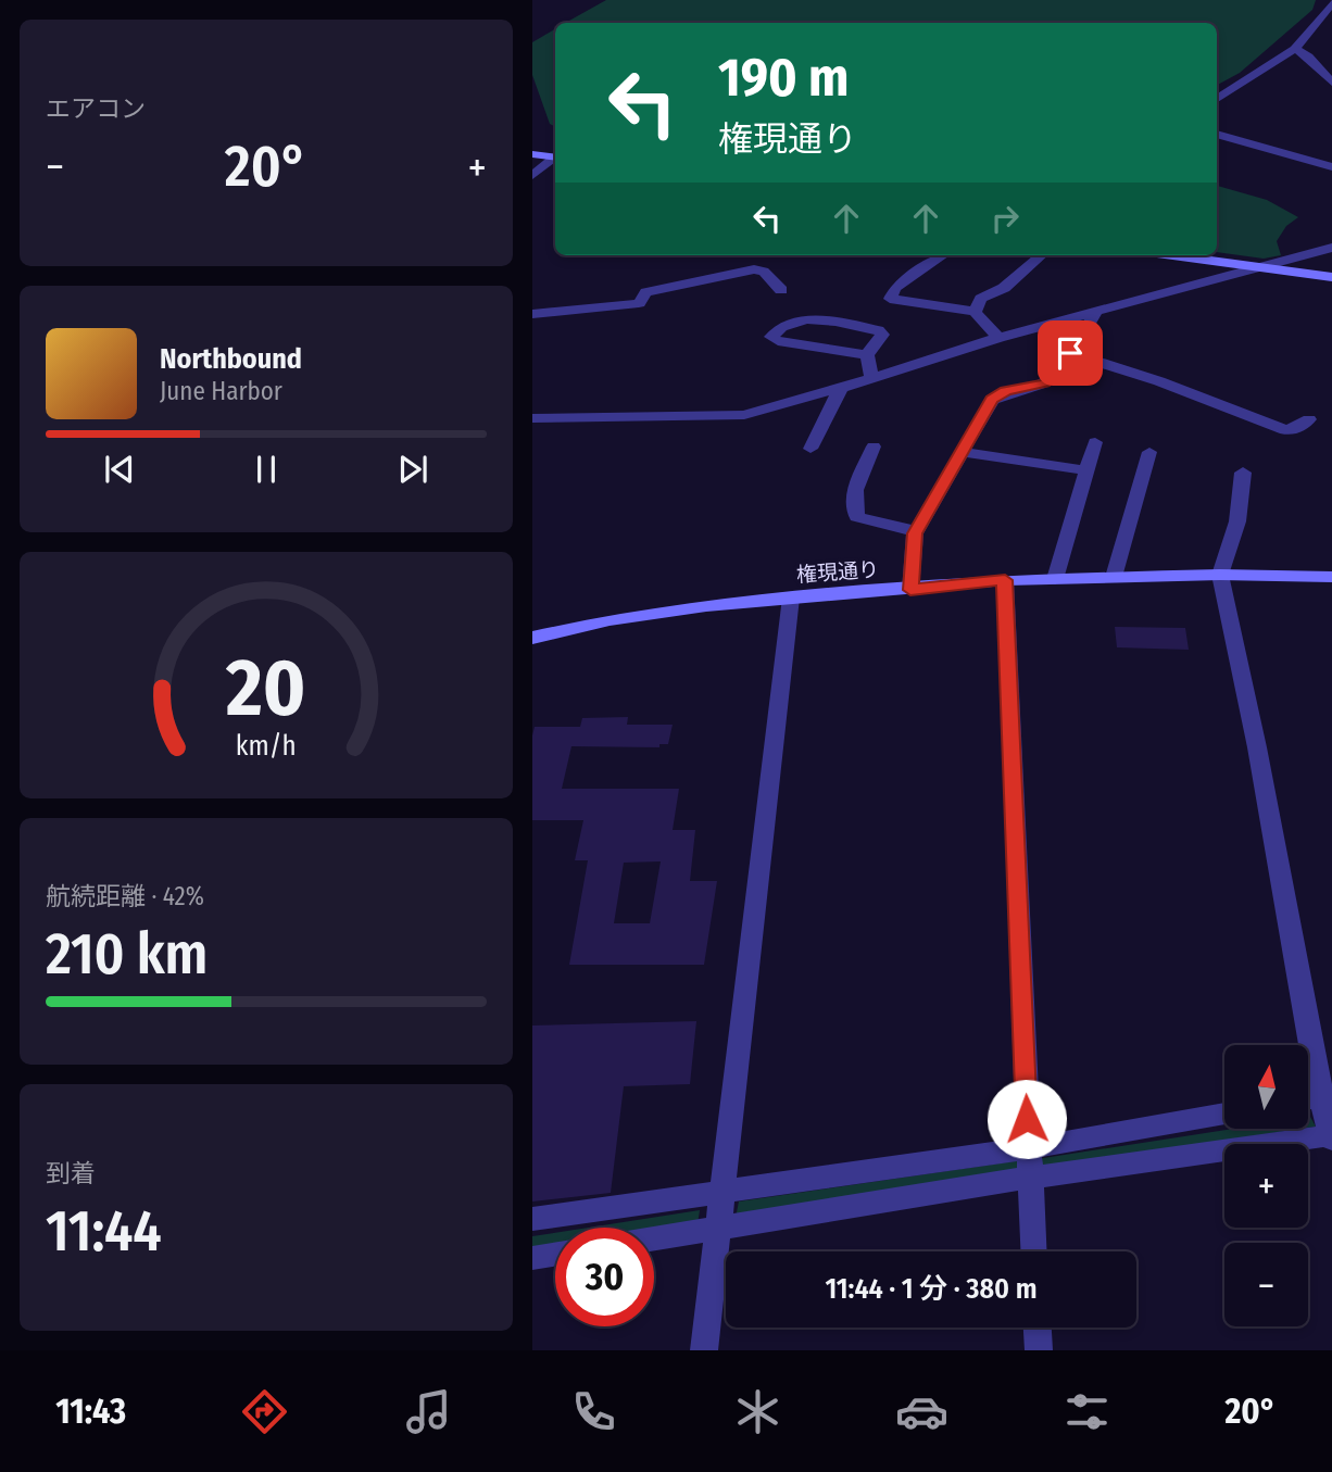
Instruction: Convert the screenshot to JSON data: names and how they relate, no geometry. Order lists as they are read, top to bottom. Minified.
{"streets":{"street":["権現通り"]},"north":"top","page":{"tile":["エアコン",["航続距離 · 42%","210 km"],["到着","11:44"]],"turn":["190 m","権現通り"],"heat":["−","20°","+"],"song":["Northbound","June Harbor"],"map_buttons":["+","−"],"limit":"30","trip":"11:44 · 1 分 · 380 m","tabs":["11:43","20°"],"gauge":["20","km/h"]}}
